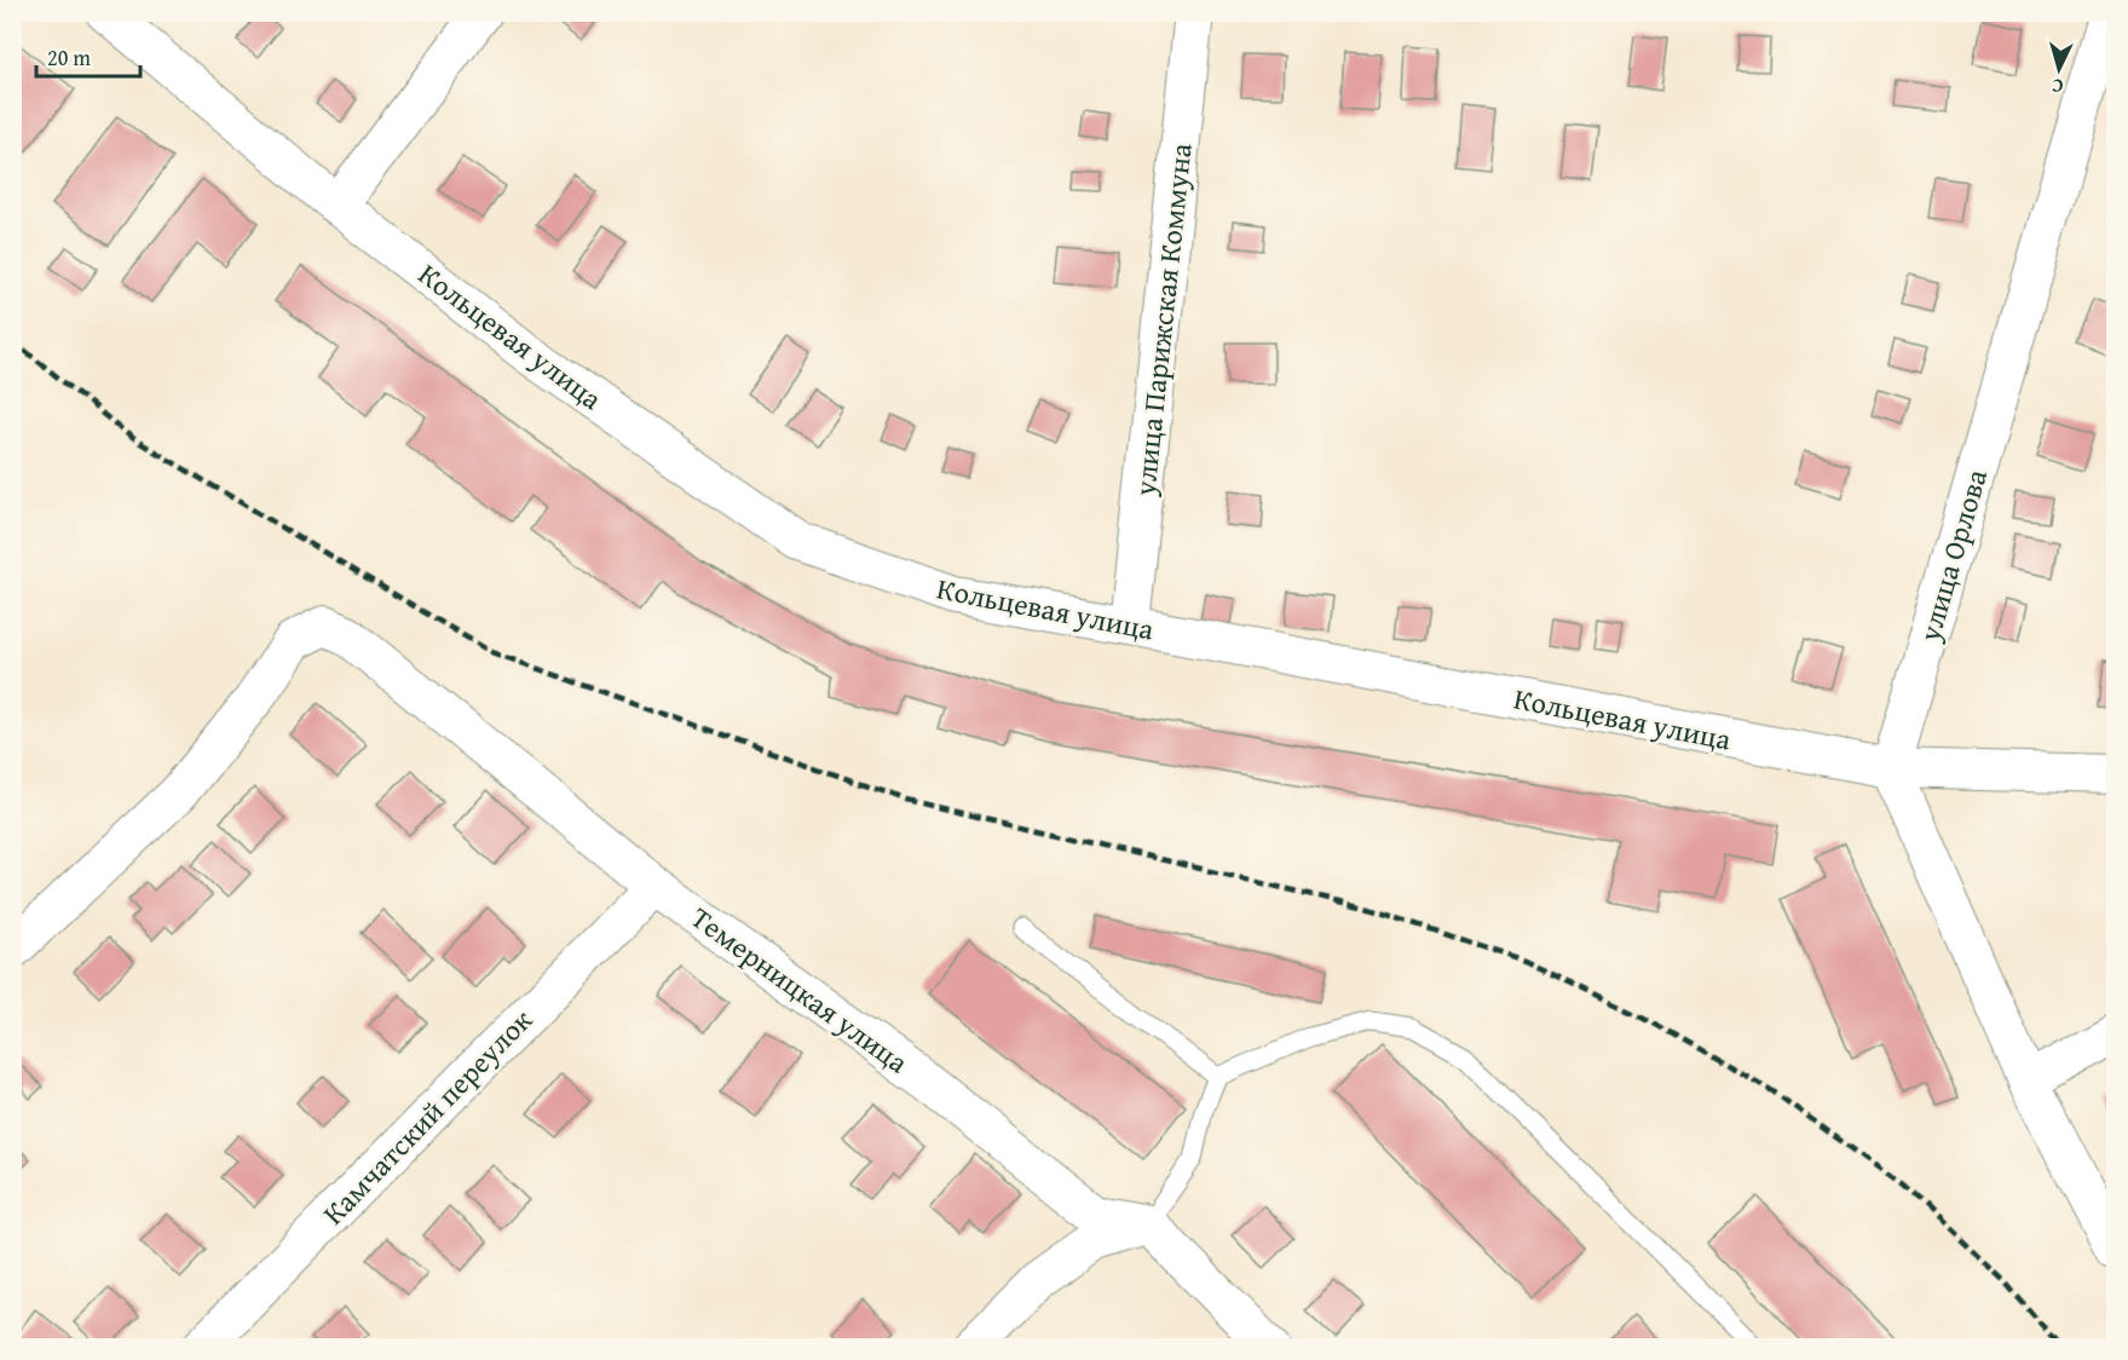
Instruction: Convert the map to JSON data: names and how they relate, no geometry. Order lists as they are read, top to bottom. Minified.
{"streets":{"street":["улица Парижская Коммуна","Кольцевая улица","улица Орлова","Темерницкая улица","Камчатский переулок"]},"crossings":[["улица Парижская Коммуна","Кольцевая улица"],["Кольцевая улица","улица Орлова"],["Темерницкая улица","Камчатский переулок"]],"scale_bar":"20 m","north":"bottom"}
